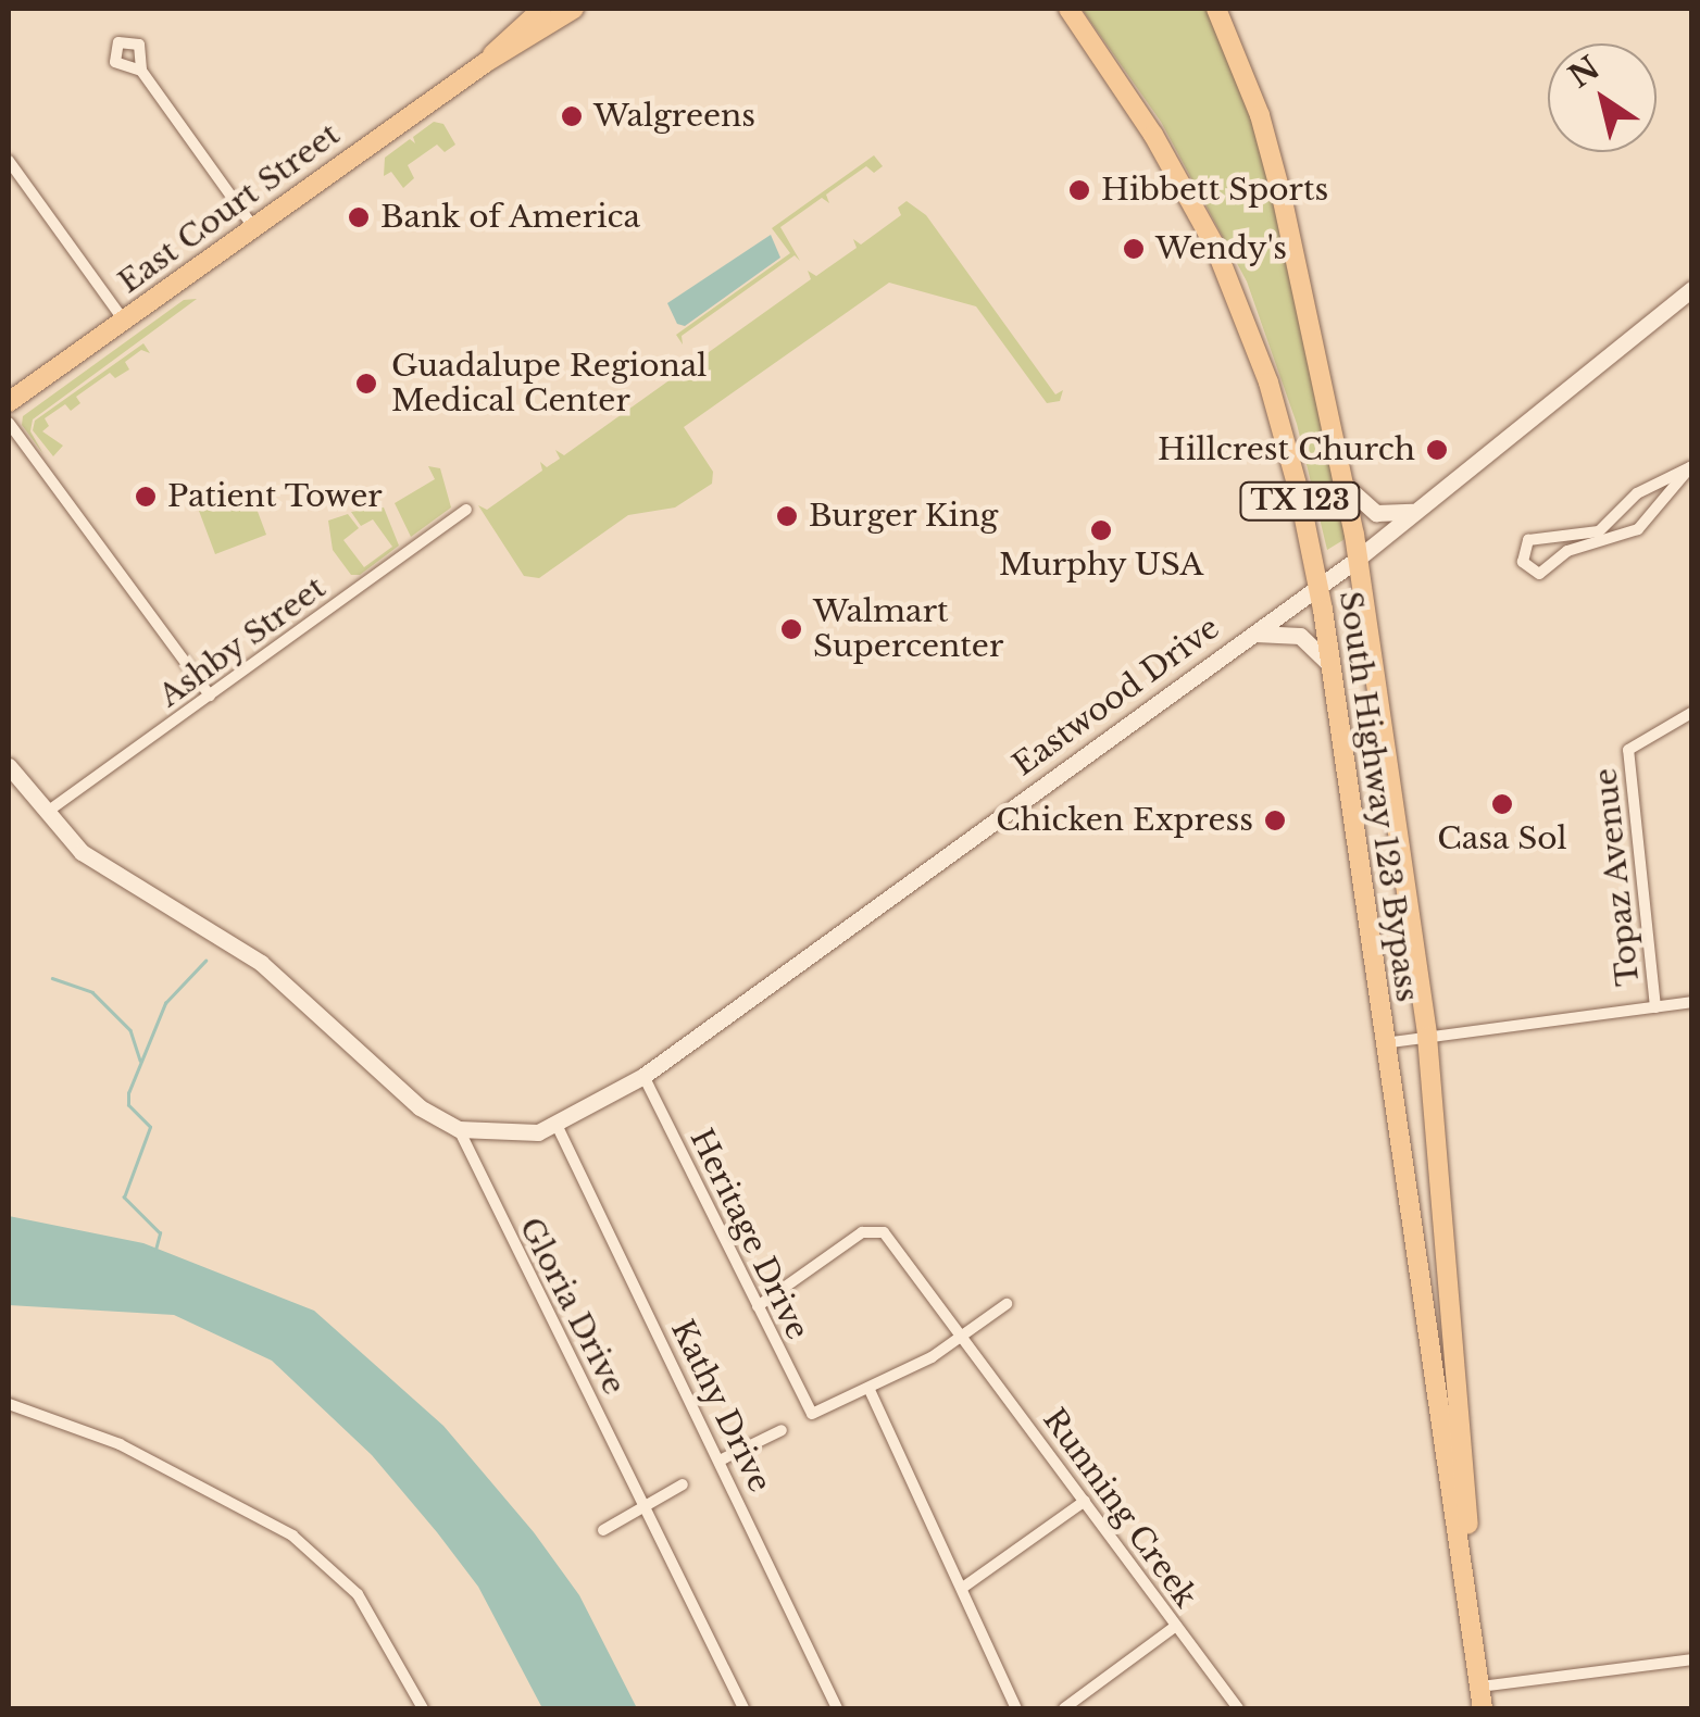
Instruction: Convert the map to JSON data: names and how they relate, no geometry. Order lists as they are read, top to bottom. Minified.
{"streets":{"main road":["East Court Street","TX 123","Eastwood Drive","South Highway 123 Bypass"],"street":["Ashby Street","Topaz Avenue","Heritage Drive","Gloria Drive","Kathy Drive","Running Creek"]},"crossings":[["Eastwood Drive","South Highway 123 Bypass"],["Eastwood Drive","Heritage Drive"],["Eastwood Drive","Kathy Drive"],["Heritage Drive","Running Creek"]],"places":["Walgreens","Hibbett Sports","Bank of America","Wendy's","Guadalupe Regional Medical Center","Hillcrest Church","Patient Tower","Burger King","Murphy USA","Walmart Supercenter","Casa Sol","Chicken Express"],"north":"top left"}
